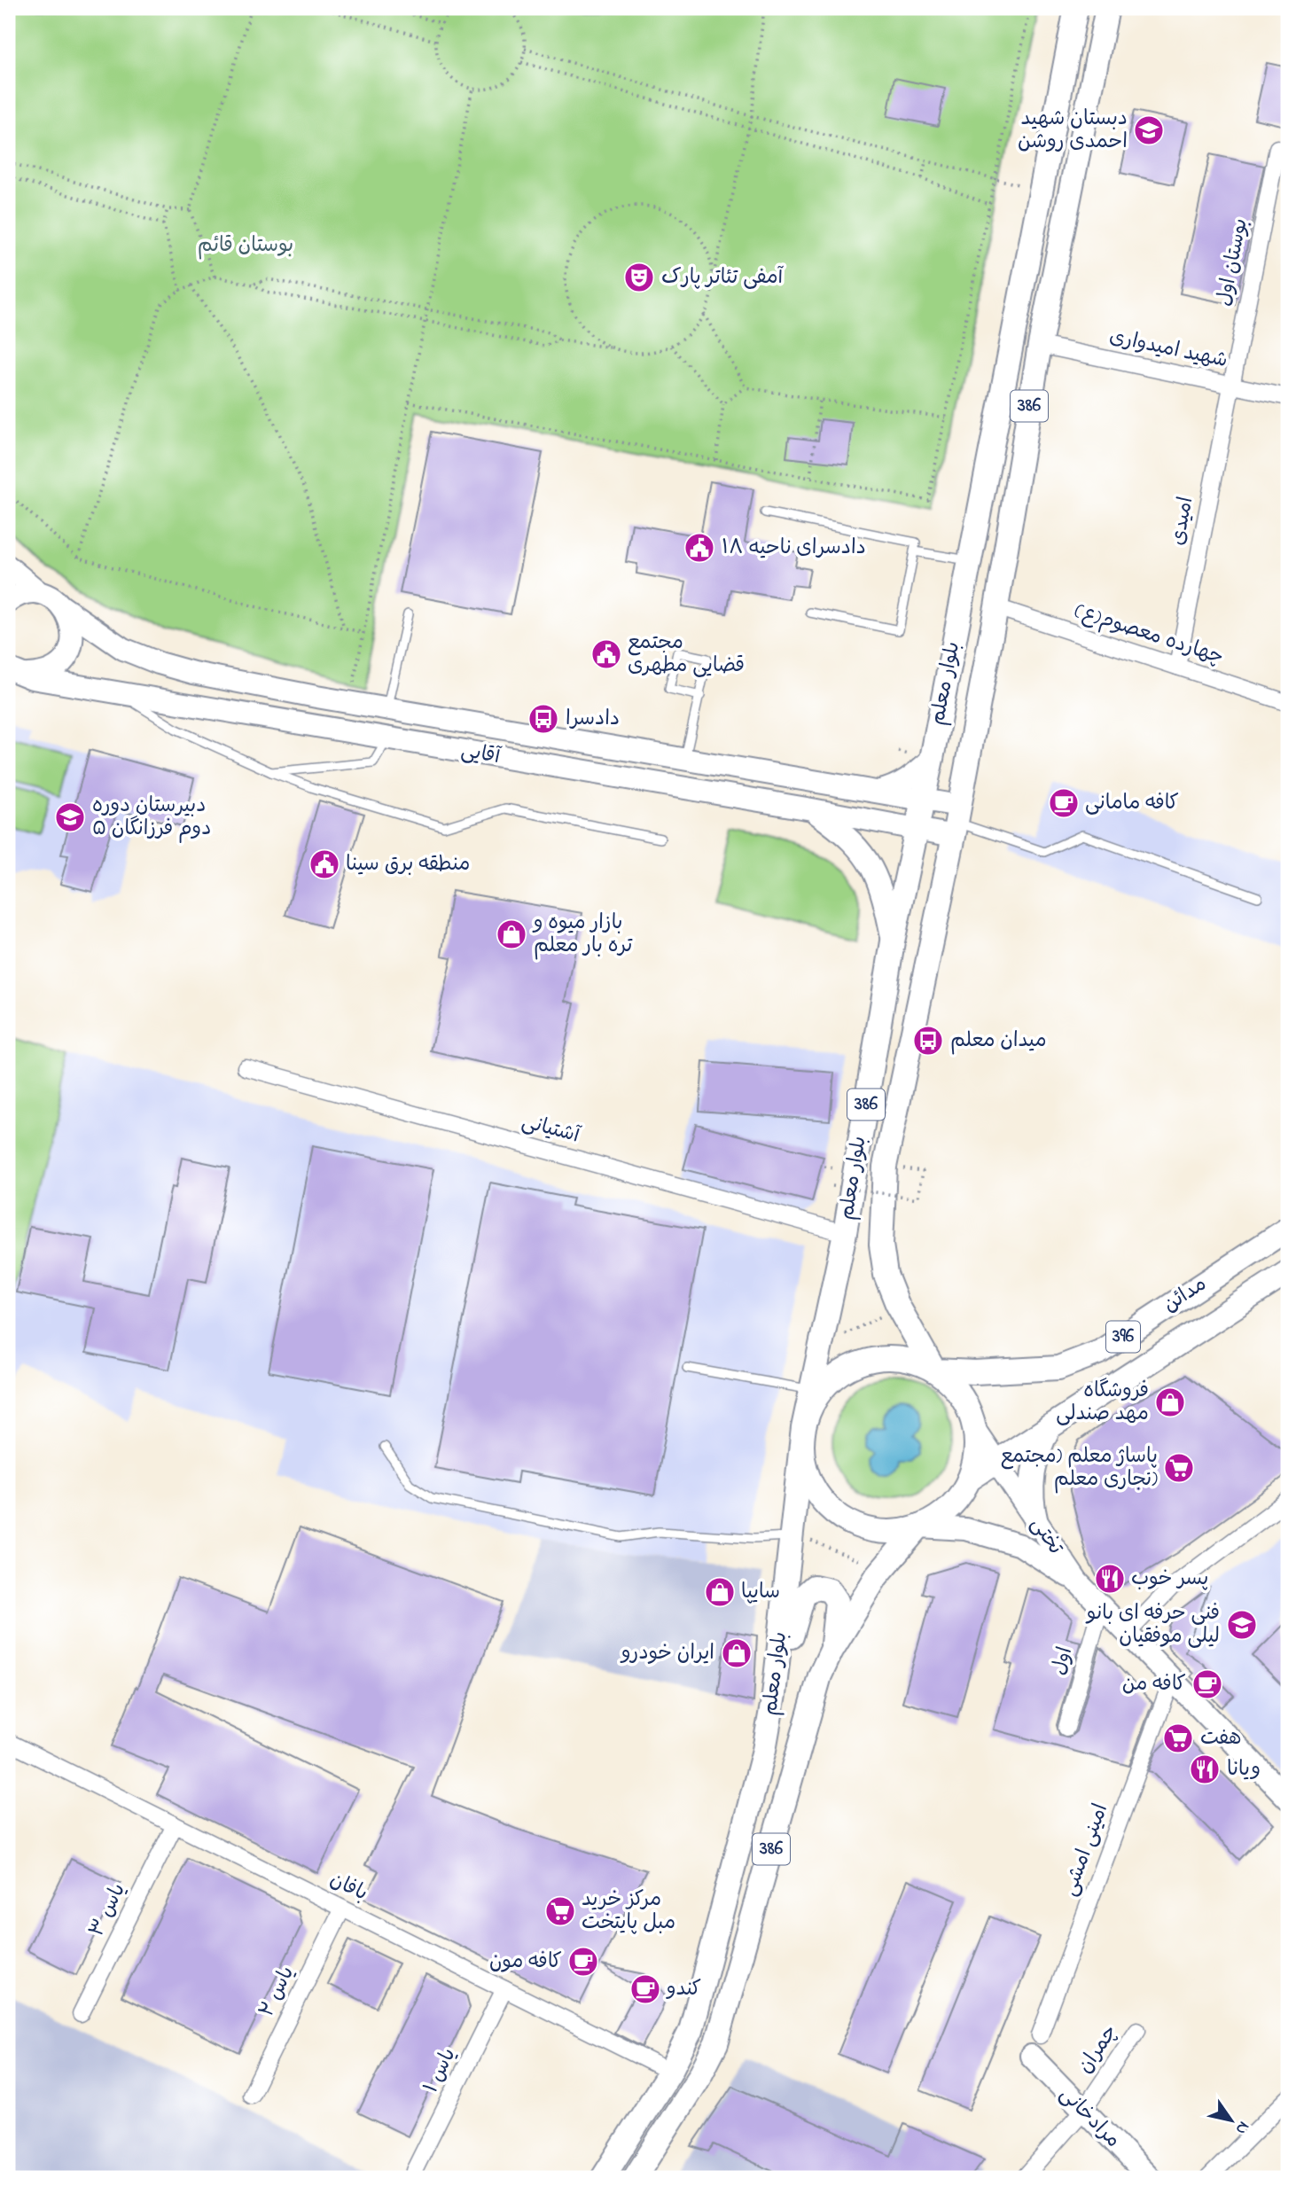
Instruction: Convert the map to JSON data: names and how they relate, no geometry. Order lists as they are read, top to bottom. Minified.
{"streets":{"main road":["386","بلوار معلم","آقایی","مدائن","396","تختی","مرادخانی"],"street":["بوستان اول","شهيد امیدواری","امیدی","چهارده معصوم(ع)","آشتیانی","اول","امینی امشی","بافان","یاس ۳","یاس ۲","چمران","یاس ۱"]},"crossings":[["بوستان اول","شهيد امیدواری"],["بوستان اول","امیدی"],["شهيد امیدواری","امیدی"],["شهيد امیدواری","بلوار معلم"],["امیدی","چهارده معصوم(ع)"],["چهارده معصوم(ع)","بلوار معلم"],["بلوار معلم","آقایی"],["بلوار معلم","آشتیانی"],["بلوار معلم","مدائن"],["بلوار معلم","تختی"],["بلوار معلم","بافان"],["مدائن","تختی"],["تختی","اول"],["تختی","امینی امشی"],["بافان","یاس ۳"],["بافان","یاس ۲"],["بافان","یاس ۱"],["چمران","مرادخانی"]],"parks":["بوستان قائم"],"places":{"school or university":["دبستان شهید احمدی روشن","دبیرستان دوره دوم فرزانگان ۵","فنی حرفه ای بانو لیلی موفقیان"],"theatre":["آمفی تئاتر پارک"],"public building":["دادسرای ناحیه ۱۸","مجتمع قضایی مطهری","منطقه برق سینا"],"bus stop":["دادسرا","میدان معلم"],"cafe":["کافه مامانی","کافه من","کافه مون","کندو"],"shop":["بازار میوه و تره بار معلم","فروشگاه مهد صندلی","سایپا","ایران خودرو"],"supermarket":["پاساژ معلم (مجتمع تجاری معلم)","هفت","مرکز خرید مبل پایتخت"],"restaurant":["پسر خوب","ویانا"]},"north":"bottom right"}
